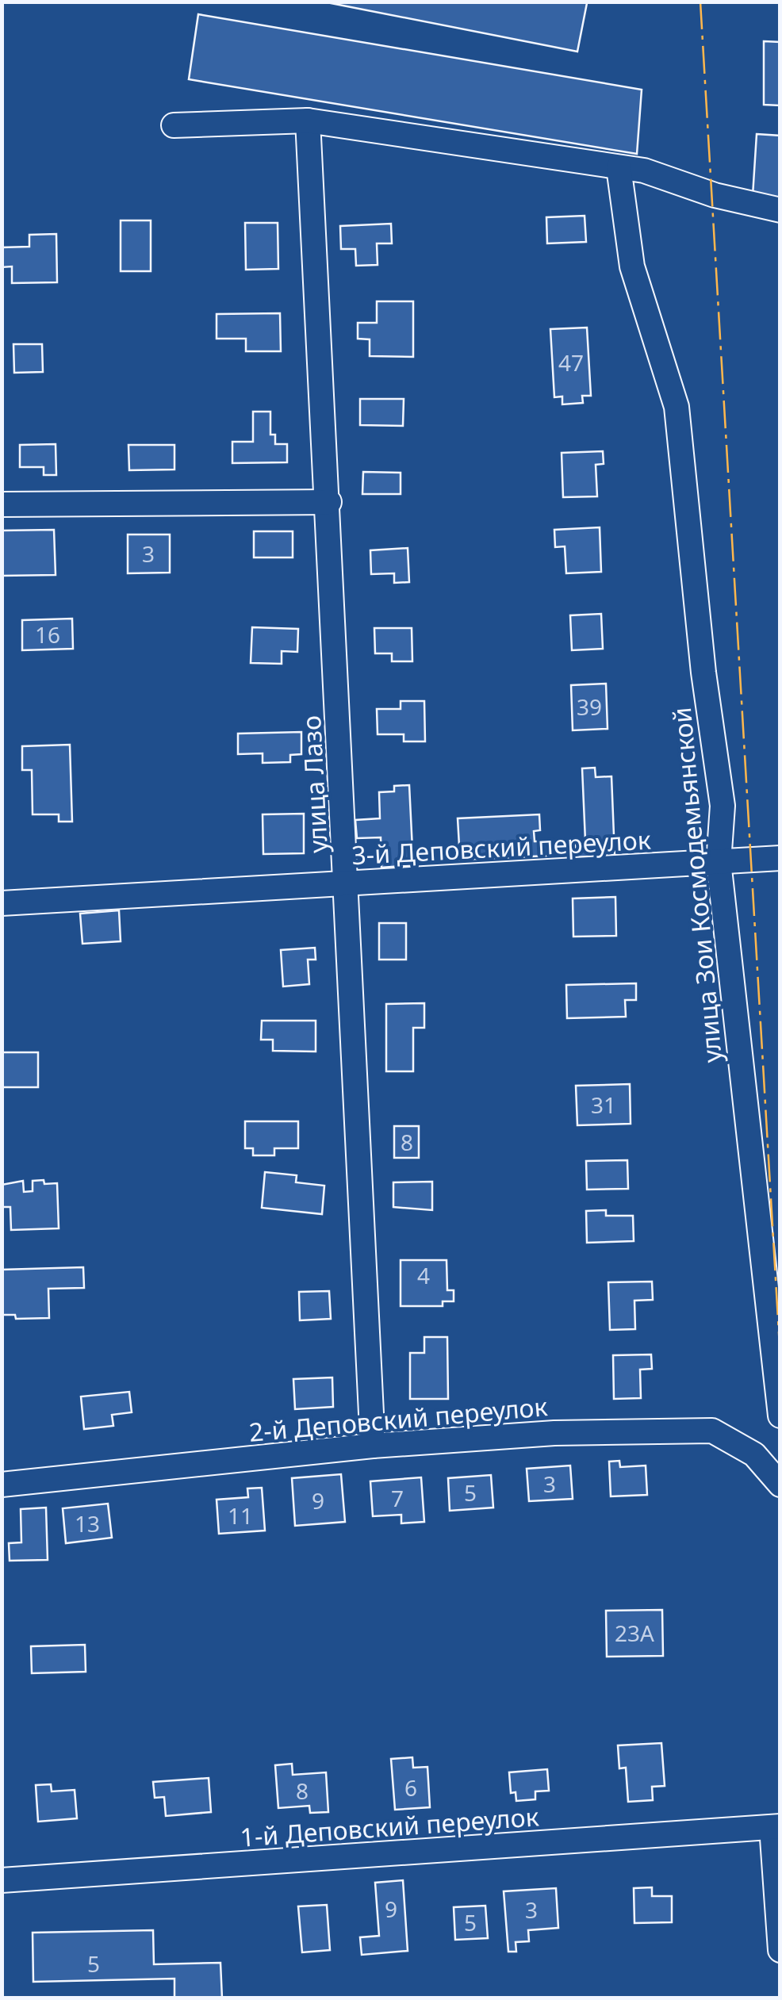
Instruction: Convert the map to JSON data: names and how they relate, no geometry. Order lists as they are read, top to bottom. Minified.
{"streets":{"street":["улица Лазо","3-й Деповский переулок","улица Зои Космодемьянской","2-й Деповский переулок","1-й Деповский переулок"]},"crossings":[["улица Лазо","3-й Деповский переулок"],["улица Лазо","2-й Деповский переулок"],["3-й Деповский переулок","улица Зои Космодемьянской"]],"house_numbers":["47","3","16","39","31","8","4","3","5","7","9","11","13","23А","6","8","9","3","5","5"]}
